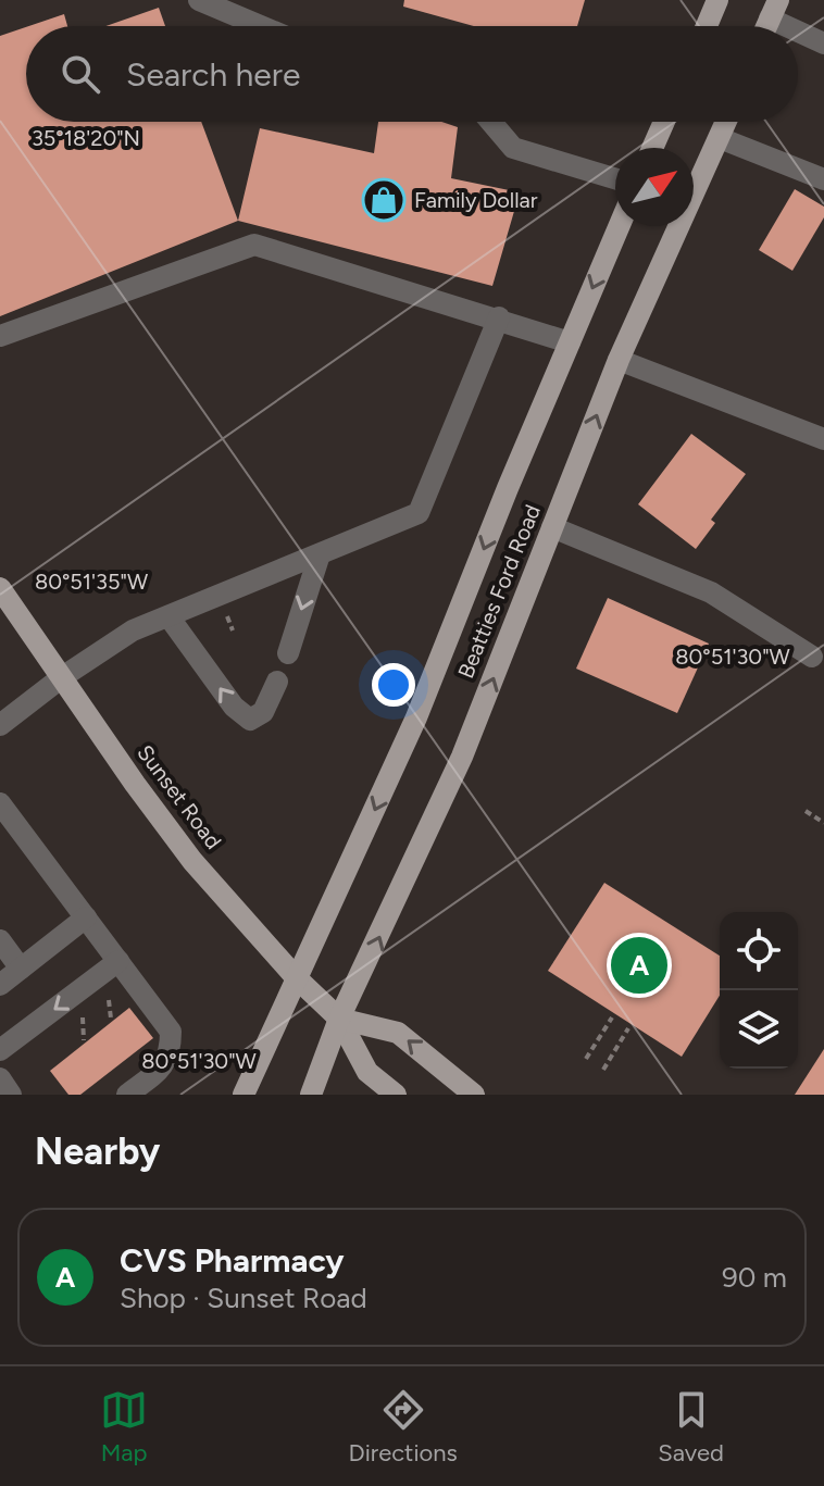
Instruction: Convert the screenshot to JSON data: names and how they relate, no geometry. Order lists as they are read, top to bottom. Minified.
{"streets":{"main road":["Beatties Ford Road","Sunset Road"]},"crossings":[["Beatties Ford Road","Sunset Road"]],"places":{"shop":["Family Dollar"]},"north":"top right","page":{"search":"Search here","pins":"A","heading":"Nearby","list":[{"mark":"A","name":"CVS Pharmacy","note":"Shop · Sunset Road","value":"90 m"}],"nav":["Map","Directions","Saved"]},"coordinates":["35°18'20\"N","80°51'35\"W","80°51'30\"W"]}
